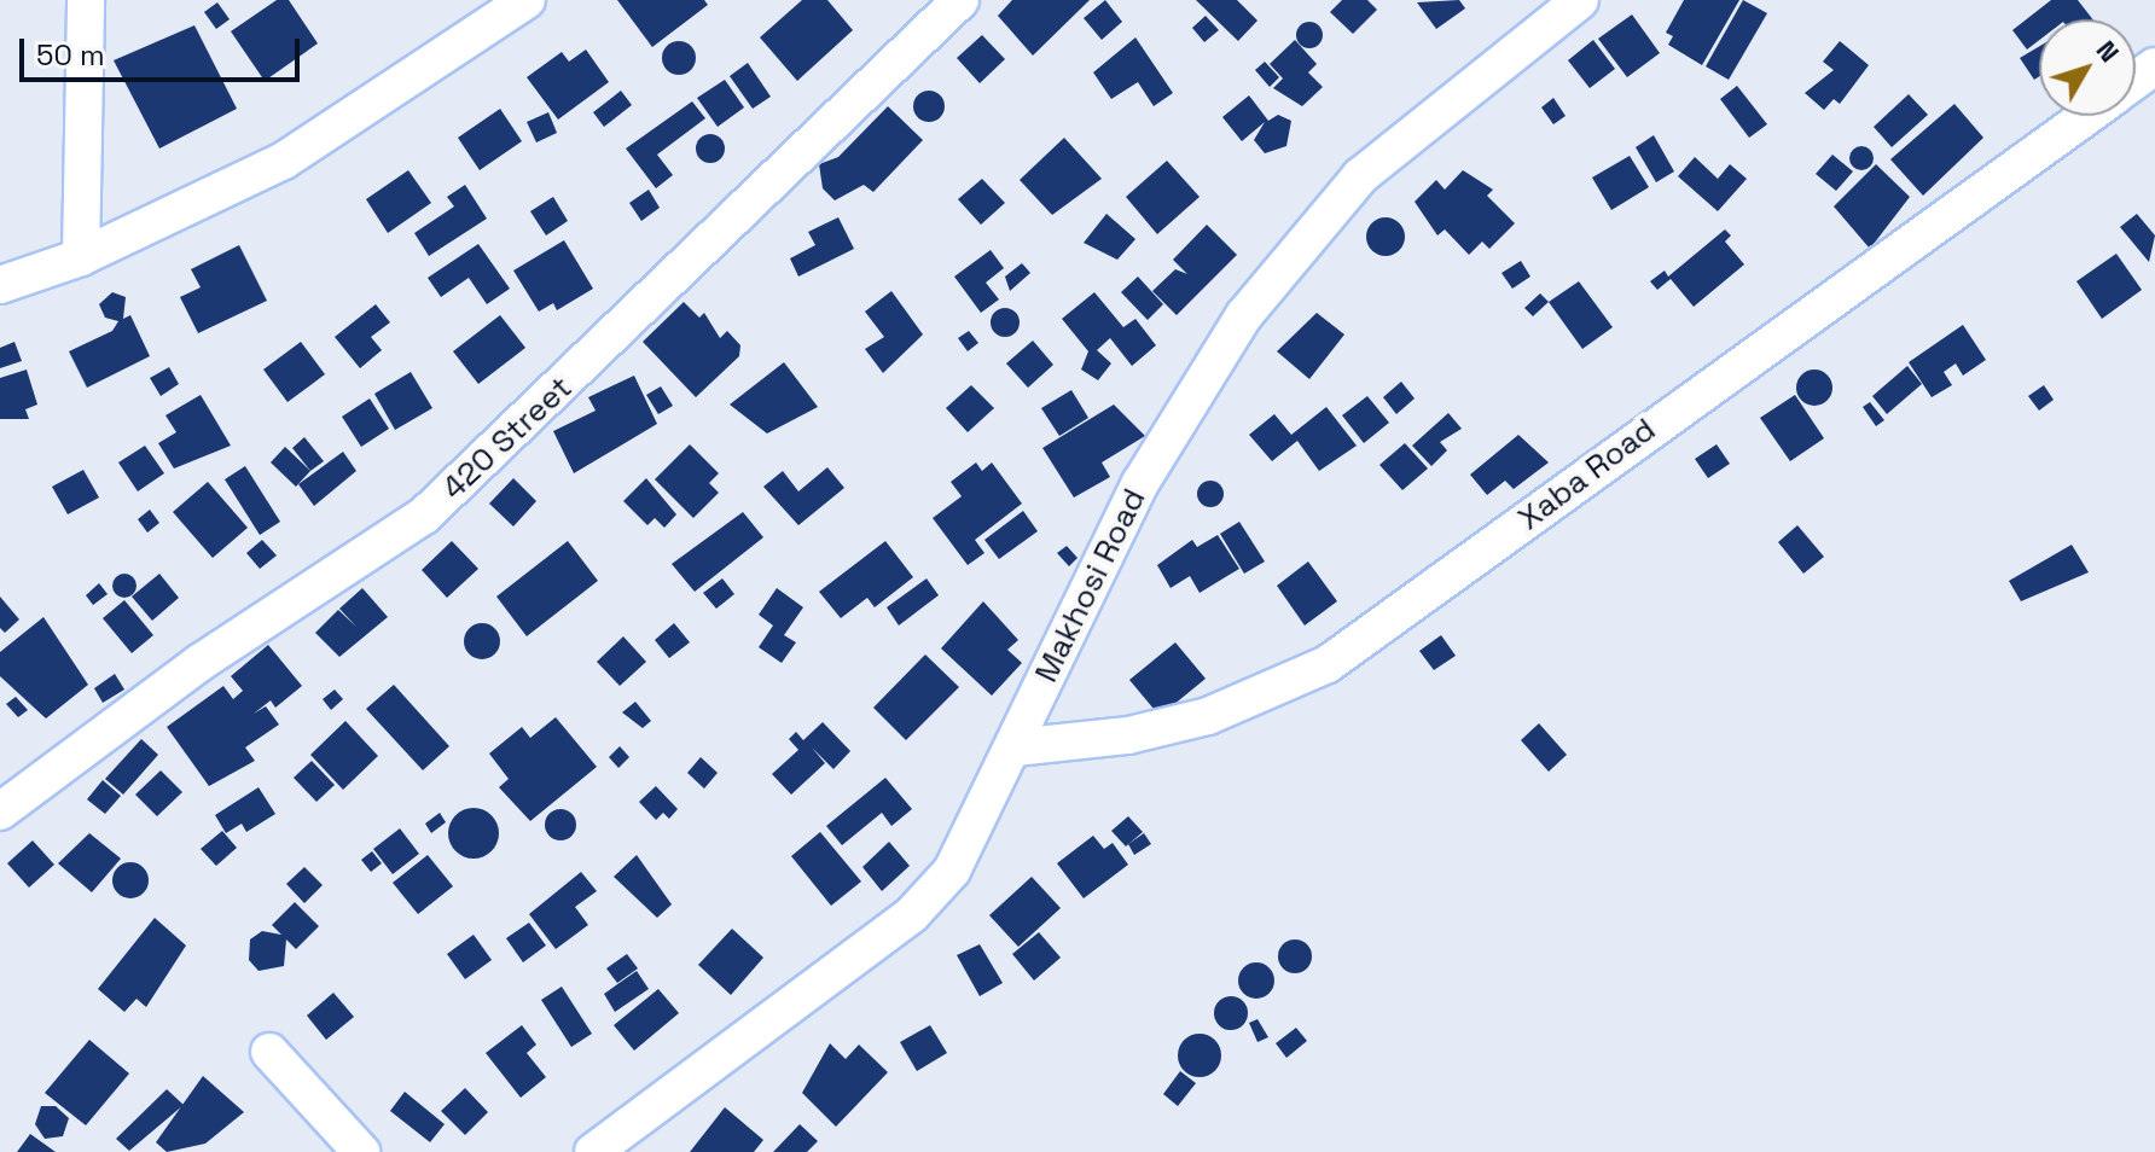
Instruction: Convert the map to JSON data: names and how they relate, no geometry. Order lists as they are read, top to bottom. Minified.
{"streets":{"street":["420 Street","Xaba Road","Makhosi Road"]},"crossings":[["Xaba Road","Makhosi Road"]],"scale_bar":"50 m","north":"top right"}
